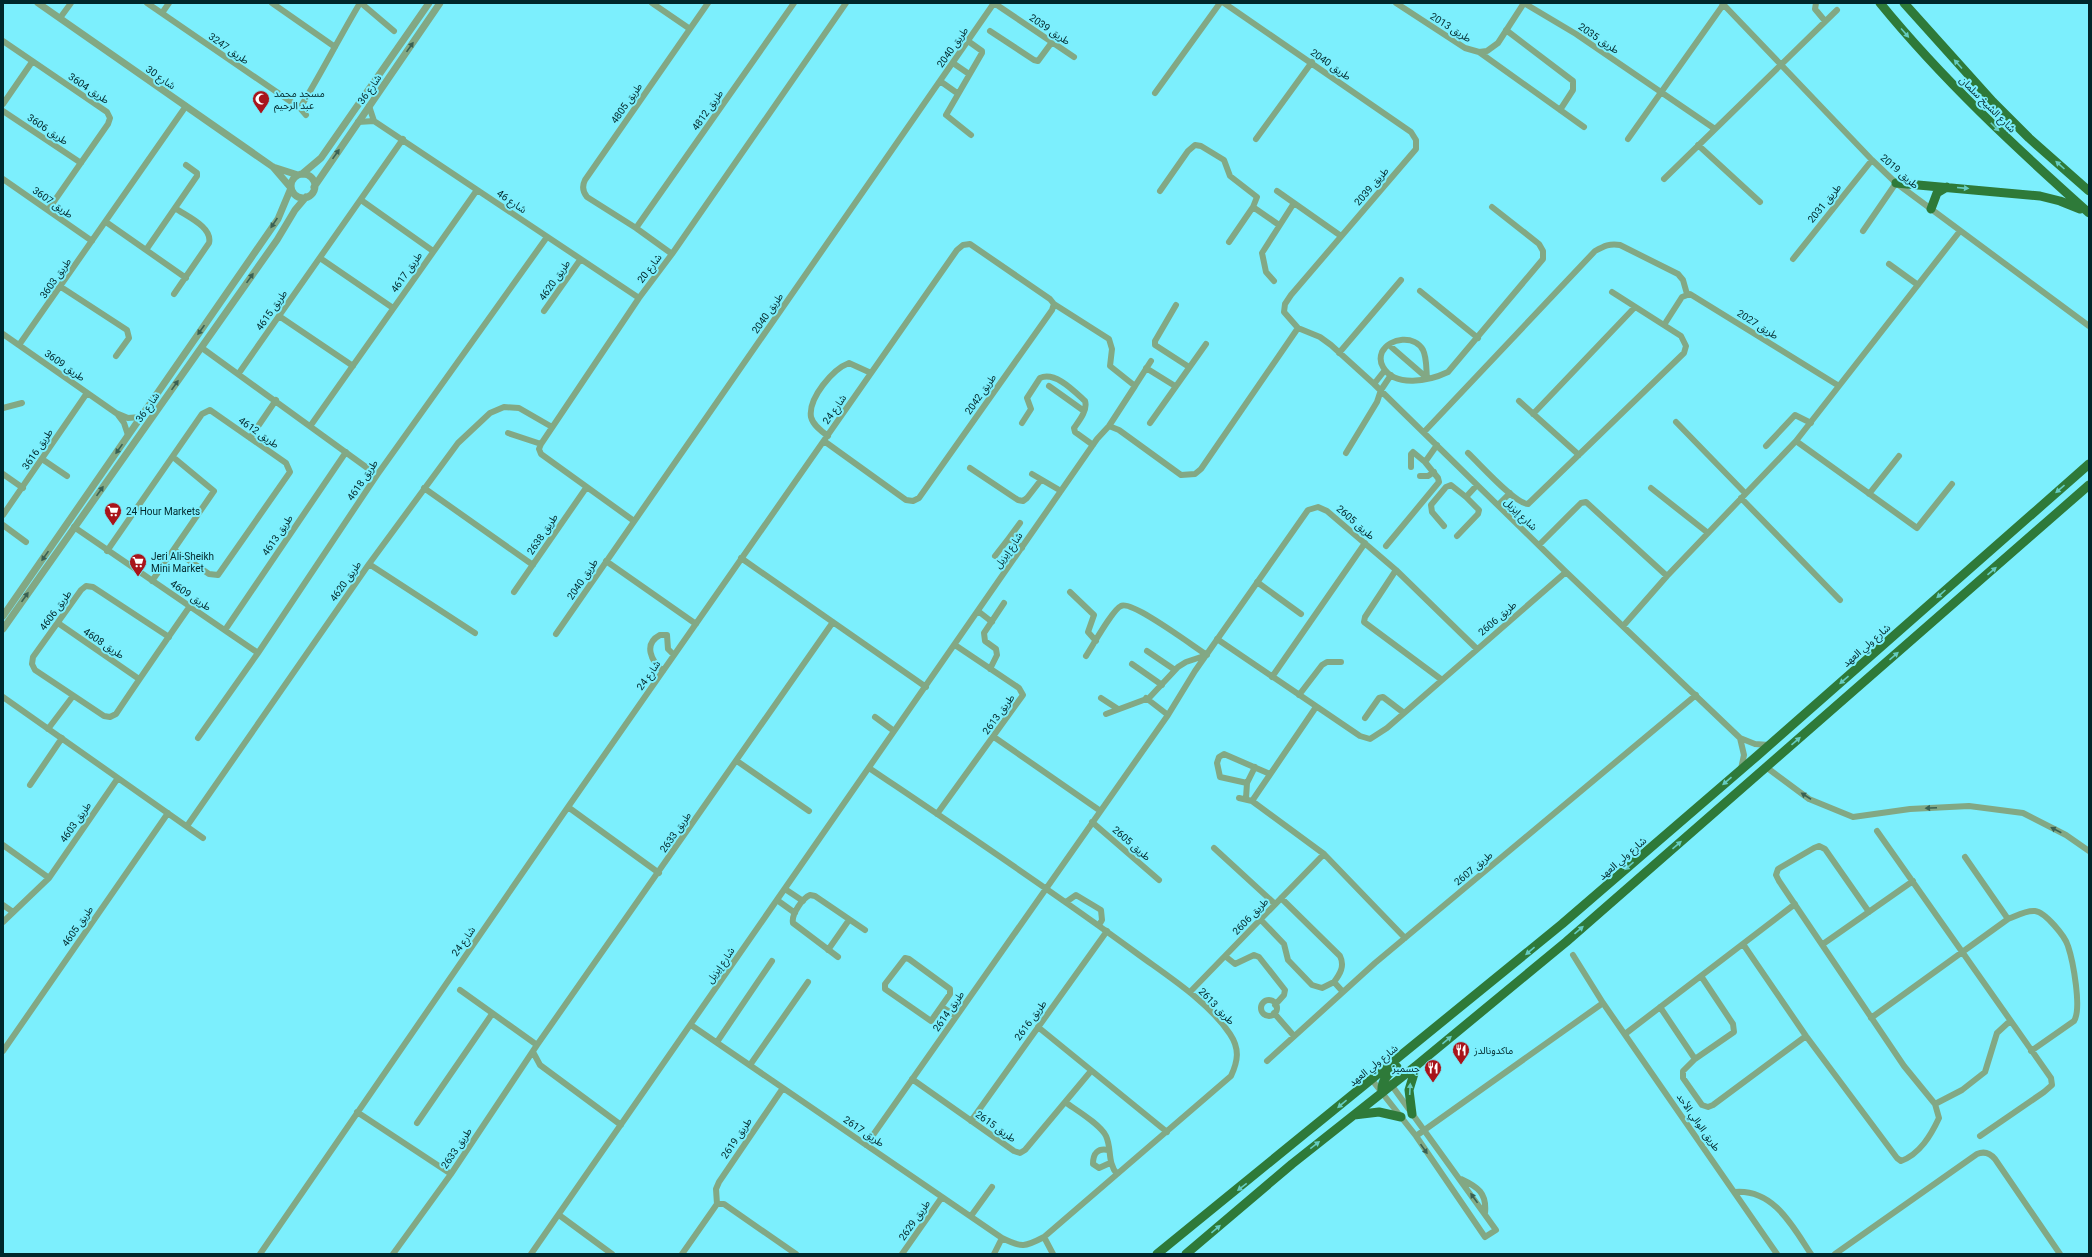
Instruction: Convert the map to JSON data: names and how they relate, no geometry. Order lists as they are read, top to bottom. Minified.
{"streets":{"main road":["شارع الشيخ سلمان","شارع ولي العهد"],"street":["طريق 2013","طريق 2039","طريق 2035","طريق 2040","طريق 3247","شارع 30","طريق 3604","شارع 36","طريق 4805","طريق 4812","طريق 3606","طريق 2019","شارع 46","طريق 3607","طريق 2031","شارع 20","طريق 4617","طريق 3603","طريق 4620","طريق 4615","طريق 2027","طريق 3609","طريق 2042","شارع 24","طريق 4612","طريق 3616","طريق 4618","شارع إيزيل","طريق 2605","طريق 2638","طريق 4613","طريق 4609","طريق 4606","طريق 2606","طريق 4608","طريق 2613","طريق 4603","طريق 2633","طريق 2607","طريق 4605","طريق 2614","طريق 2616","طريق الوالي الأحد","طريق 2615","طريق 2617","طريق 2619","طريق 2629"]},"crossings":[["طريق 2013","طريق 2035"],["طريق 2039","طريق 2040"],["طريق 2039","شارع إيزيل"],["شارع 30","شارع 36"],["شارع 30","طريق 3603"],["طريق 3604","طريق 3606"],["طريق 3604","طريق 3607"],["شارع 36","طريق 3609"],["شارع 36","طريق 4609"],["طريق 4805","طريق 4812"],["طريق 2019","طريق 2031"],["شارع 46","شارع 20"],["شارع 46","طريق 4617"],["شارع 46","طريق 4620"],["شارع 46","طريق 4615"],["شارع 46","طريق 4618"],["طريق 3607","طريق 3603"],["شارع 20","طريق 4620"],["طريق 3603","طريق 3609"],["طريق 3609","طريق 3616"],["طريق 2042","شارع 24"],["طريق 4612","طريق 4609"],["طريق 4618","طريق 4609"],["شارع إيزيل","طريق 2606"],["شارع إيزيل","شارع ولي العهد"],["شارع إيزيل","طريق 2613"],["شارع إيزيل","طريق 2607"],["شارع إيزيل","طريق 2617"],["طريق 2605","طريق 2606"],["طريق 4613","طريق 4609"],["طريق 4609","طريق 4606"],["طريق 4606","طريق 4608"],["طريق 2606","طريق 2613"],["طريق 2613","طريق 2614"],["طريق 2613","طريق 2616"],["طريق 2613","طريق 2617"],["طريق 2614","طريق 2615"],["طريق 2614","طريق 2617"],["طريق 2616","طريق 2615"],["طريق 2617","طريق 2619"],["طريق 2617","طريق 2629"]],"places":{"mosque":["مسجد محمد عبد الرحيم"],"supermarket":["24 Hour Markets","Jeri Ali-Sheikh Mini Market"],"restaurant":["ماكدونالدز","جسميز"]}}
